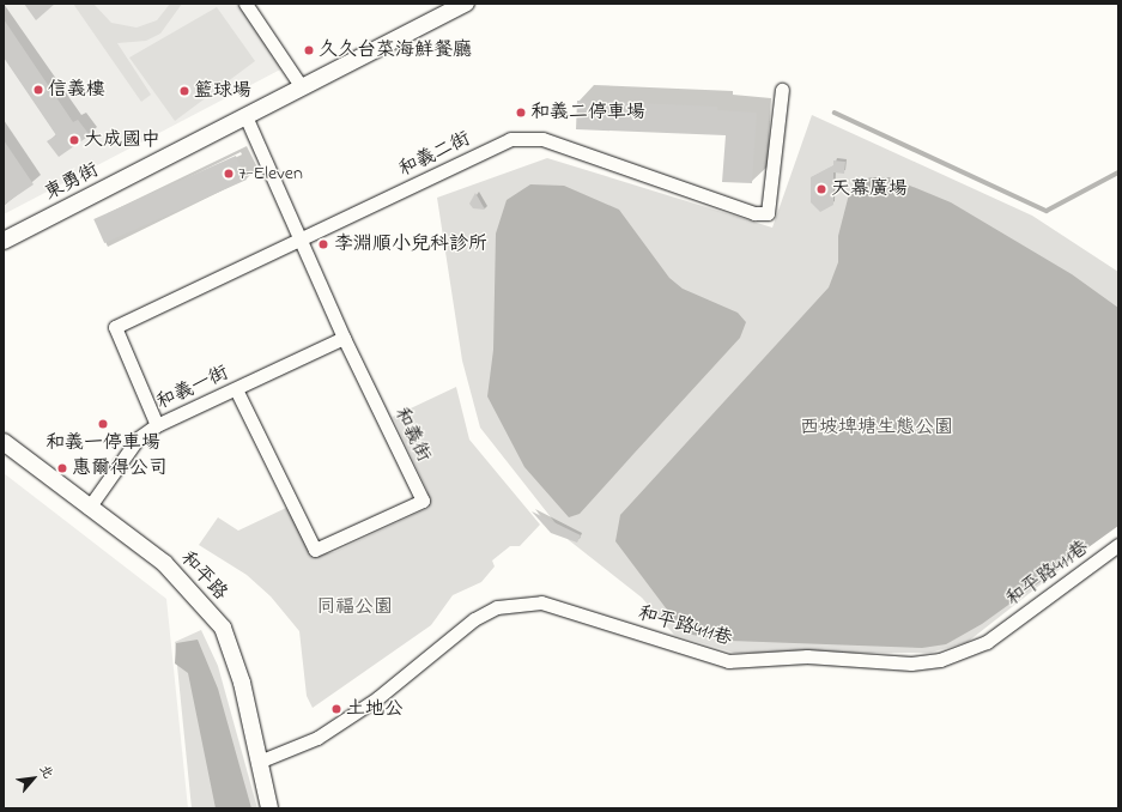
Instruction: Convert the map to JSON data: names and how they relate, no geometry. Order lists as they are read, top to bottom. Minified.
{"streets":{"street":["和義二街","東勇街","和義一街","和義街","和平路411巷","和平路"]},"crossings":[["和義二街","和義一街"],["和義二街","和義街"],["東勇街","和義街"],["和義一街","和義街"],["和義一街","和平路"],["和平路411巷","和平路"]],"parks":["西坡埤塘生態公園","同福公園"],"places":["久久台菜海鮮餐廳","信義樓","籃球場","和義二停車場","大成國中","7-Eleven","天幕廣場","李淵順小兒科診所","和義一停車場","惠爾得公司","土地公"],"north":"top right"}
